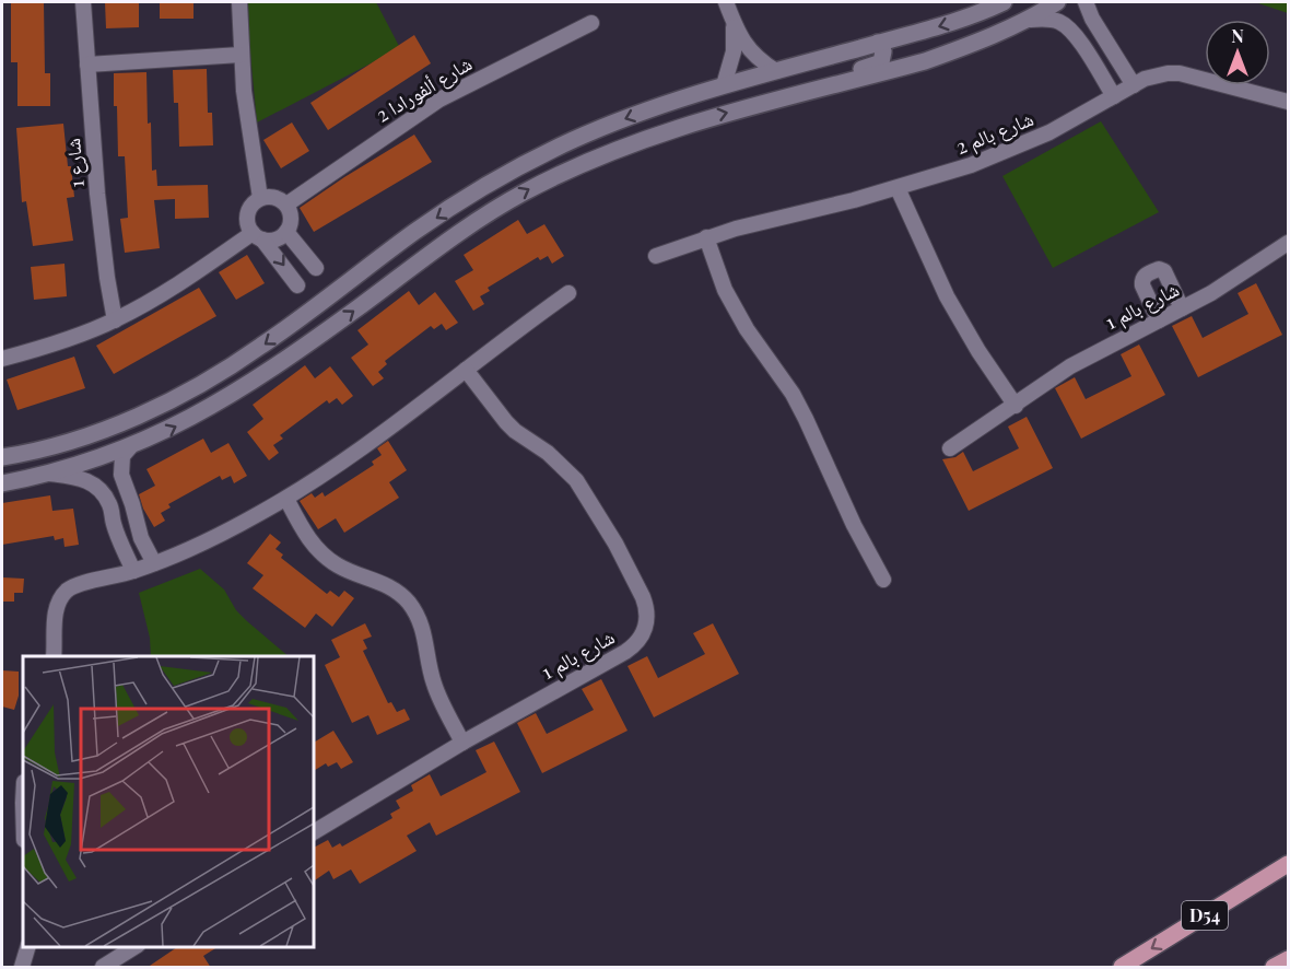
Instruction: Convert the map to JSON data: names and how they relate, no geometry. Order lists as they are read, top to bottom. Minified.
{"streets":{"main road":["D54"],"street":["شارع ألفورادا 2","شارع بالم 2","شارع 1","شارع بالم 1"]},"north":"top"}
